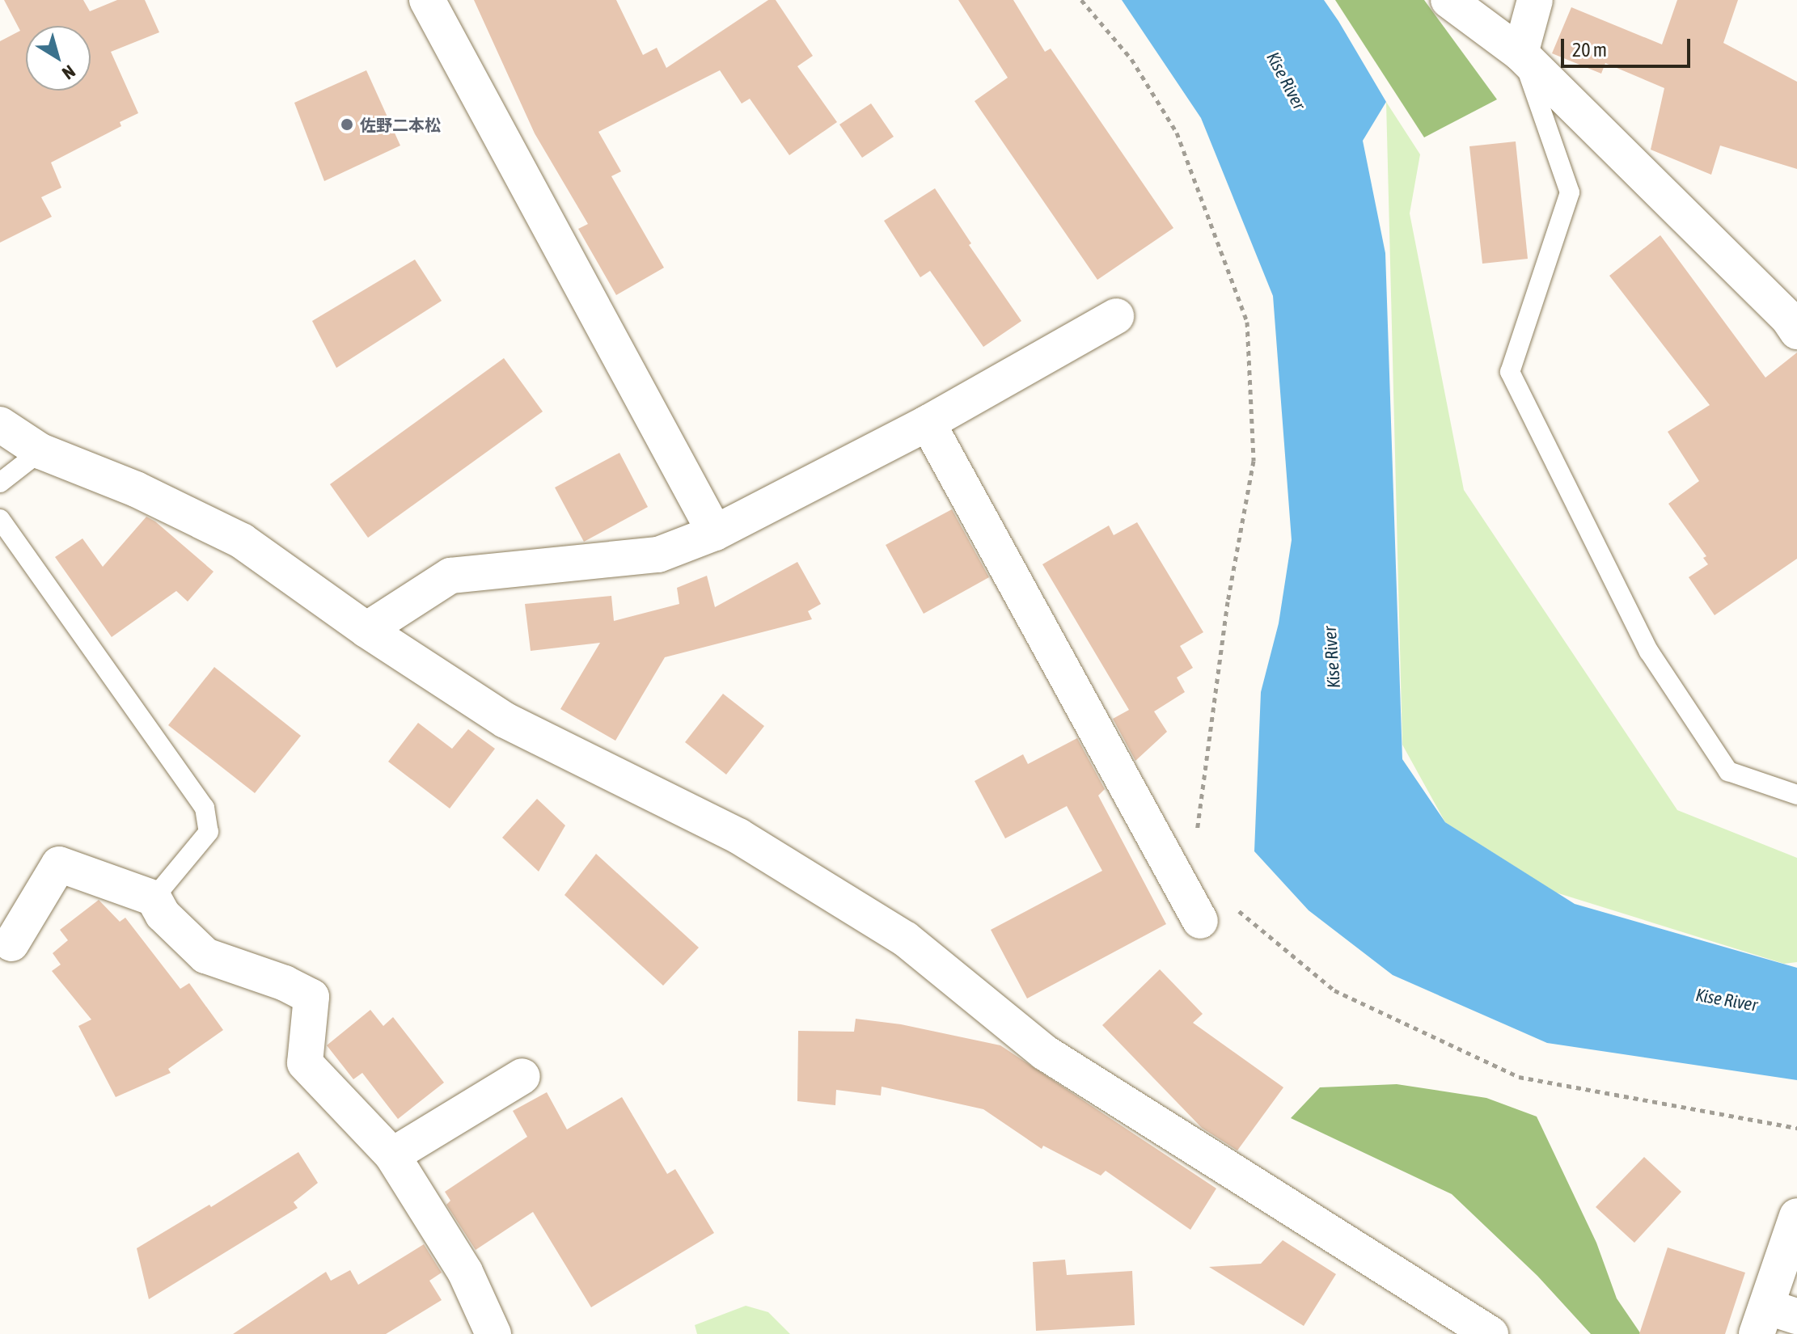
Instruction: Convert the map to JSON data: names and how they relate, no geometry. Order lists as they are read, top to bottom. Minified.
{"water":["Kise River"],"places":["佐野二本松"],"scale_bar":"20 m","north":"bottom right"}
